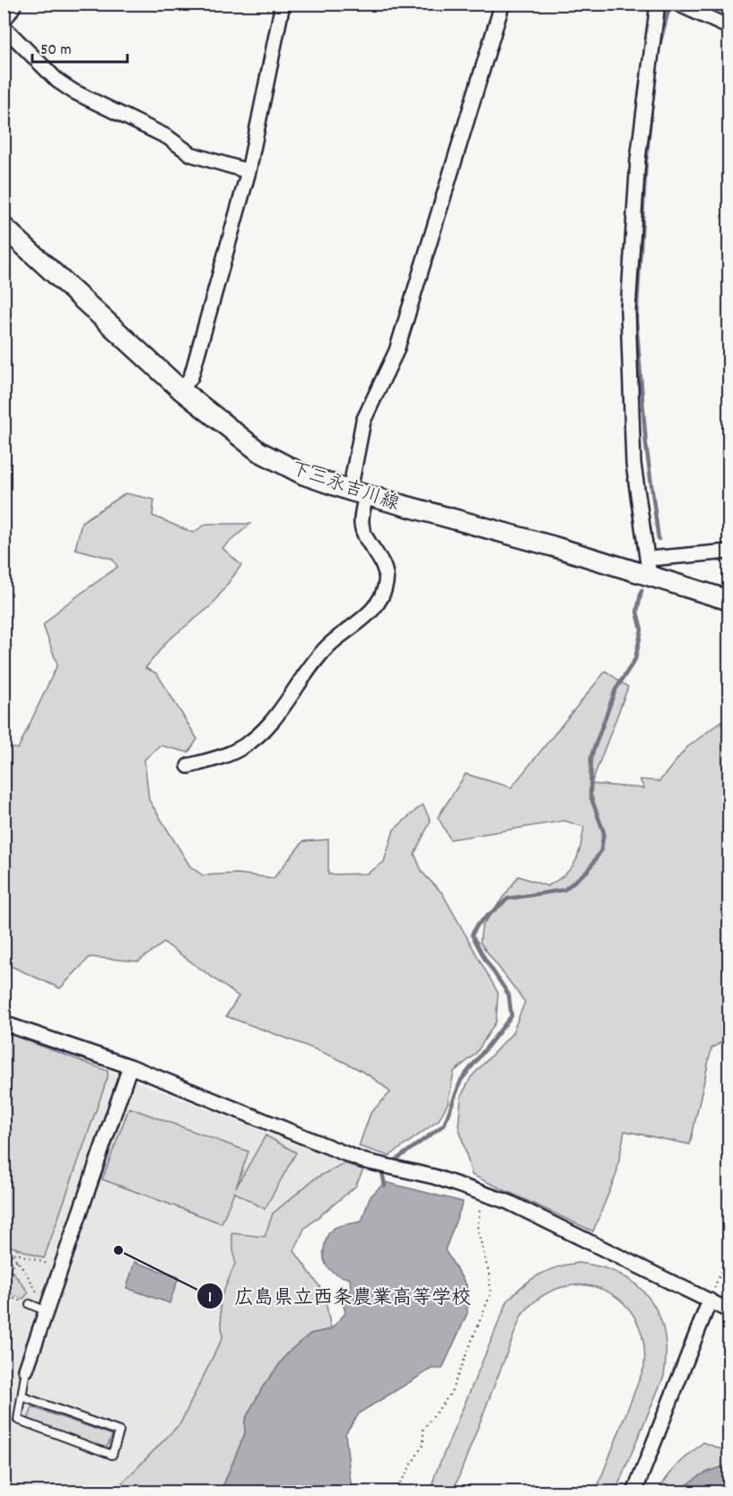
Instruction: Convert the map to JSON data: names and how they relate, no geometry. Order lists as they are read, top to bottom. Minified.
{"streets":{"main road":["下三永吉川線"]},"places":["広島県立西条農業高等学校"],"scale_bar":"50 m"}
